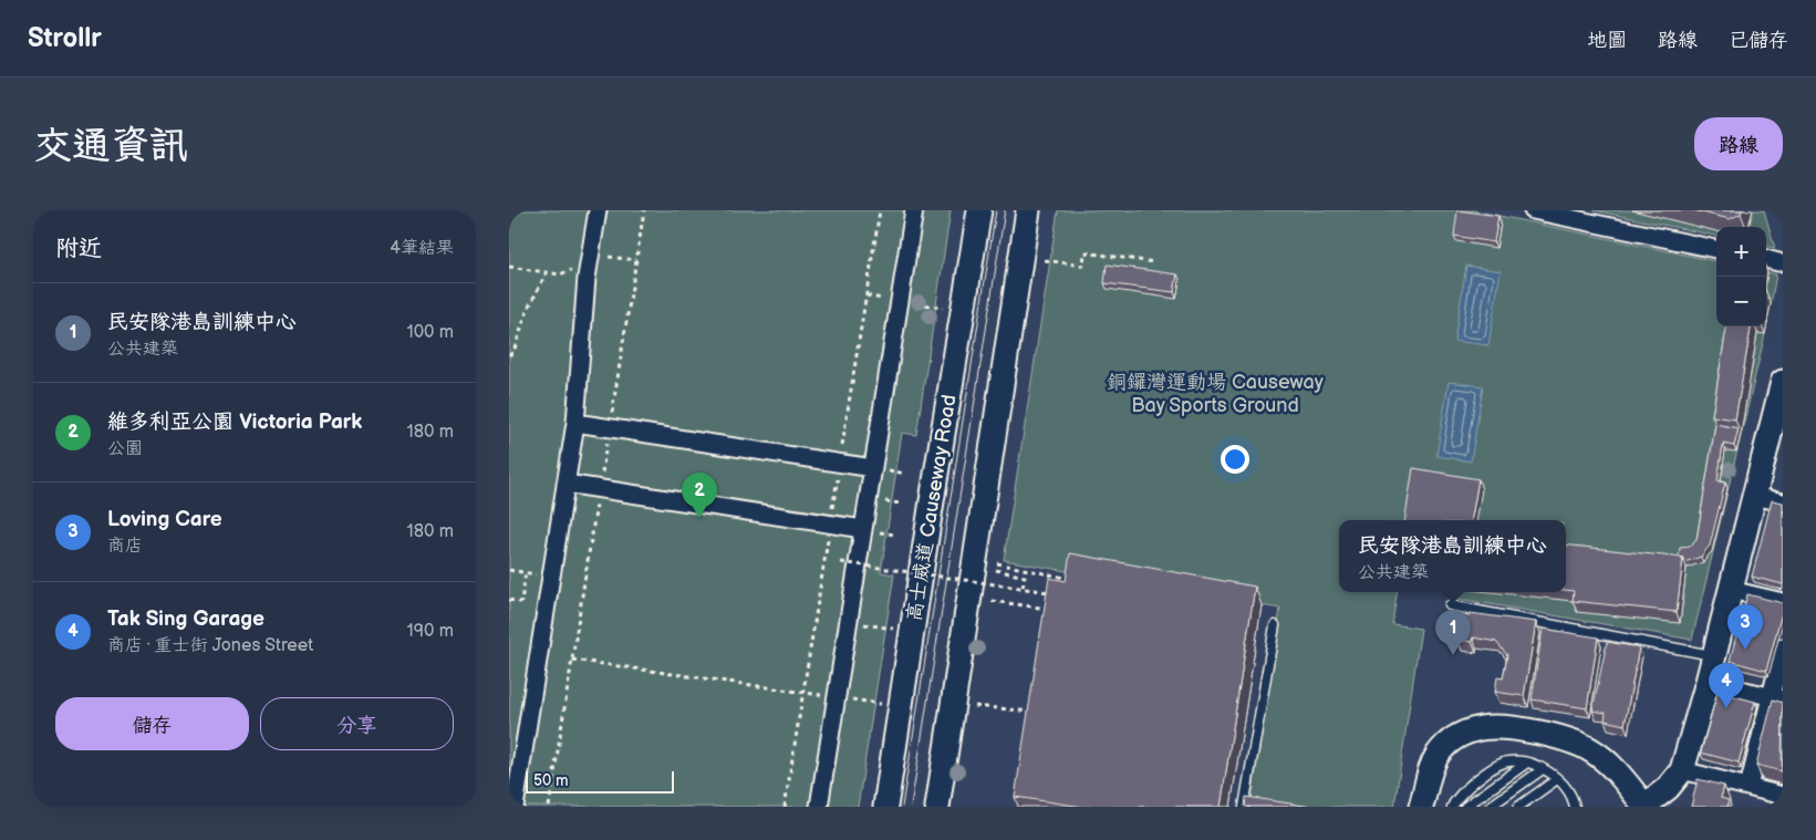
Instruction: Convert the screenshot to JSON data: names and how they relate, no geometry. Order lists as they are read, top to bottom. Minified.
{"streets":{"main road":["高士威道 Causeway Road"]},"parks":["銅鑼灣運動場 Causeway Bay Sports Ground"],"scale_bar":"50 m","page":{"header":"Strollr","nav":["地圖","路線","已儲存"],"buttons":["路線",["儲存","分享"]],"title":"交通資訊","heading":["附近","4筆結果"],"map_buttons":["+","−"],"list":[{"mark":"1","name":"民安隊港島訓練中心","note":"公共建築","value":"100 m"},{"mark":"2","name":"維多利亞公園 Victoria Park","note":"公園","value":"180 m"},{"mark":"3","name":"Loving Care","note":"商店","value":"180 m"},{"mark":"4","name":"Tak Sing Garage","note":"商店 · 重士街 Jones Street","value":"190 m"}],"pins":["2","3","1","4"],"popup":["民安隊港島訓練中心","公共建築"],"scale":"50 m"}}
